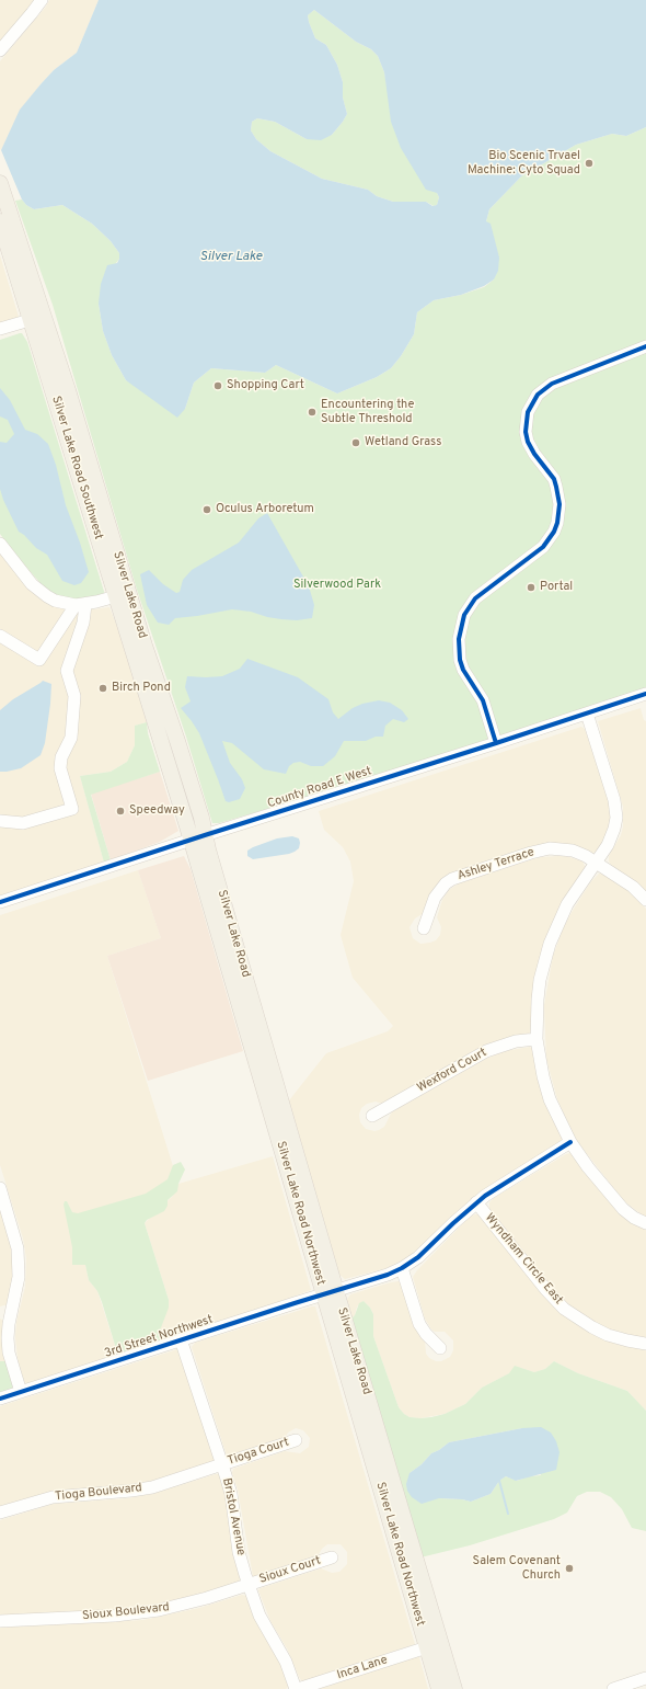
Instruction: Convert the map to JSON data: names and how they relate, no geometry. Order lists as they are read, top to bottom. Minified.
{"streets":{"main road":["Silver Lake Road Southwest","Silver Lake Road","Silver Lake Road Northwest"],"street":["County Road E West","Ashley Terrace","Wexford Court","Wyndham Circle East","3rd Street Northwest","Tioga Court","Tioga Boulevard","Bristol Avenue","Sioux Court","Sioux Boulevard","Inca Lane"]},"crossings":[["Silver Lake Road Southwest","Silver Lake Road"],["Silver Lake Road Southwest","County Road E West"],["Silver Lake Road Southwest","Silver Lake Road Northwest"],["Silver Lake Road","County Road E West"],["Silver Lake Road","Silver Lake Road Northwest"],["Silver Lake Road","3rd Street Northwest"],["County Road E West","Silver Lake Road Northwest"],["Silver Lake Road Northwest","3rd Street Northwest"],["Silver Lake Road Northwest","Inca Lane"],["Wyndham Circle East","3rd Street Northwest"],["3rd Street Northwest","Bristol Avenue"],["Tioga Court","Tioga Boulevard"],["Tioga Court","Bristol Avenue"],["Tioga Boulevard","Bristol Avenue"],["Bristol Avenue","Sioux Court"],["Bristol Avenue","Sioux Boulevard"],["Bristol Avenue","Inca Lane"],["Sioux Court","Sioux Boulevard"]],"water":["Silver Lake"],"parks":["Silverwood Park"],"places":["Bio Scenic Trvael Machine: Cyto Squad","Shopping Cart","Encountering the Subtle Threshold","Wetland Grass","Oculus Arboretum","Portal","Birch Pond","Speedway","Salem Covenant Church"]}
